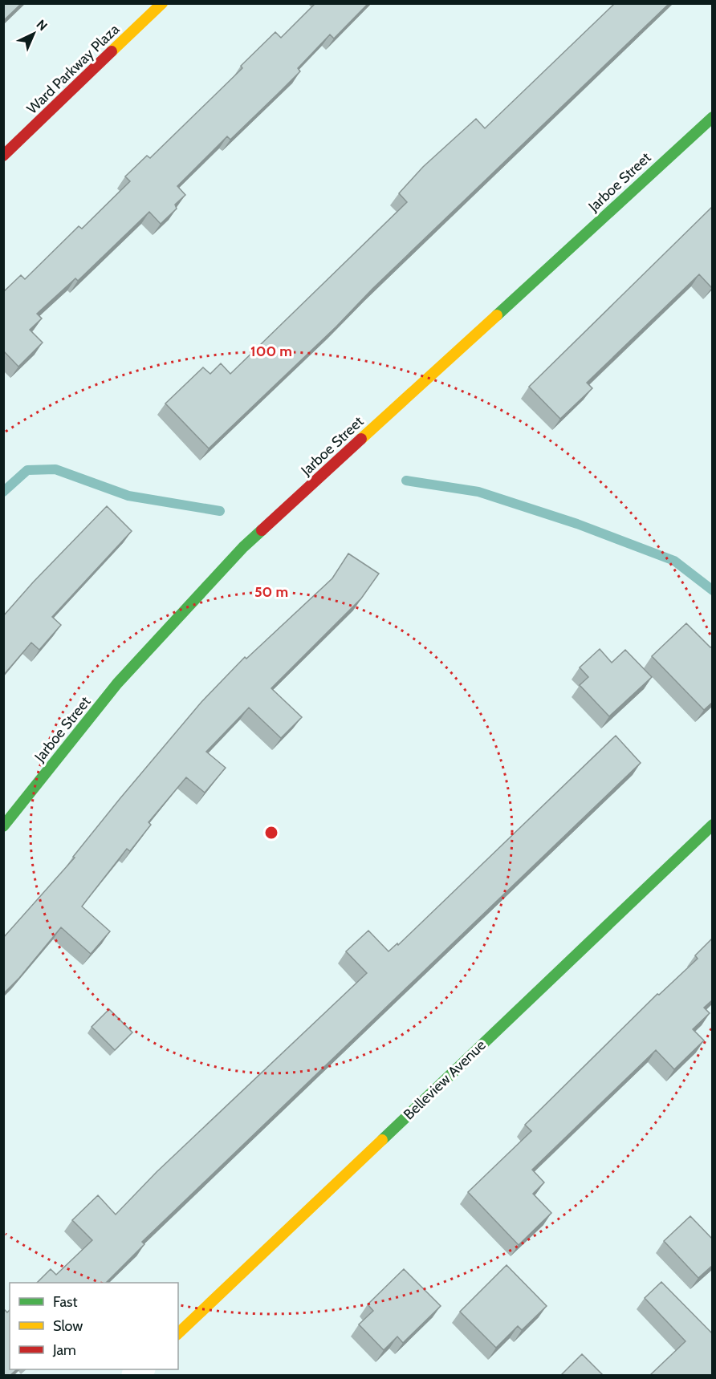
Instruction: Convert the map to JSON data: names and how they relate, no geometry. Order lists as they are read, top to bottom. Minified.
{"streets":{"street":["Ward Parkway Plaza","Jarboe Street","Belleview Avenue"]},"legend":["Fast","Slow","Jam"],"north":"top right","rings":["100 m","50 m"]}
